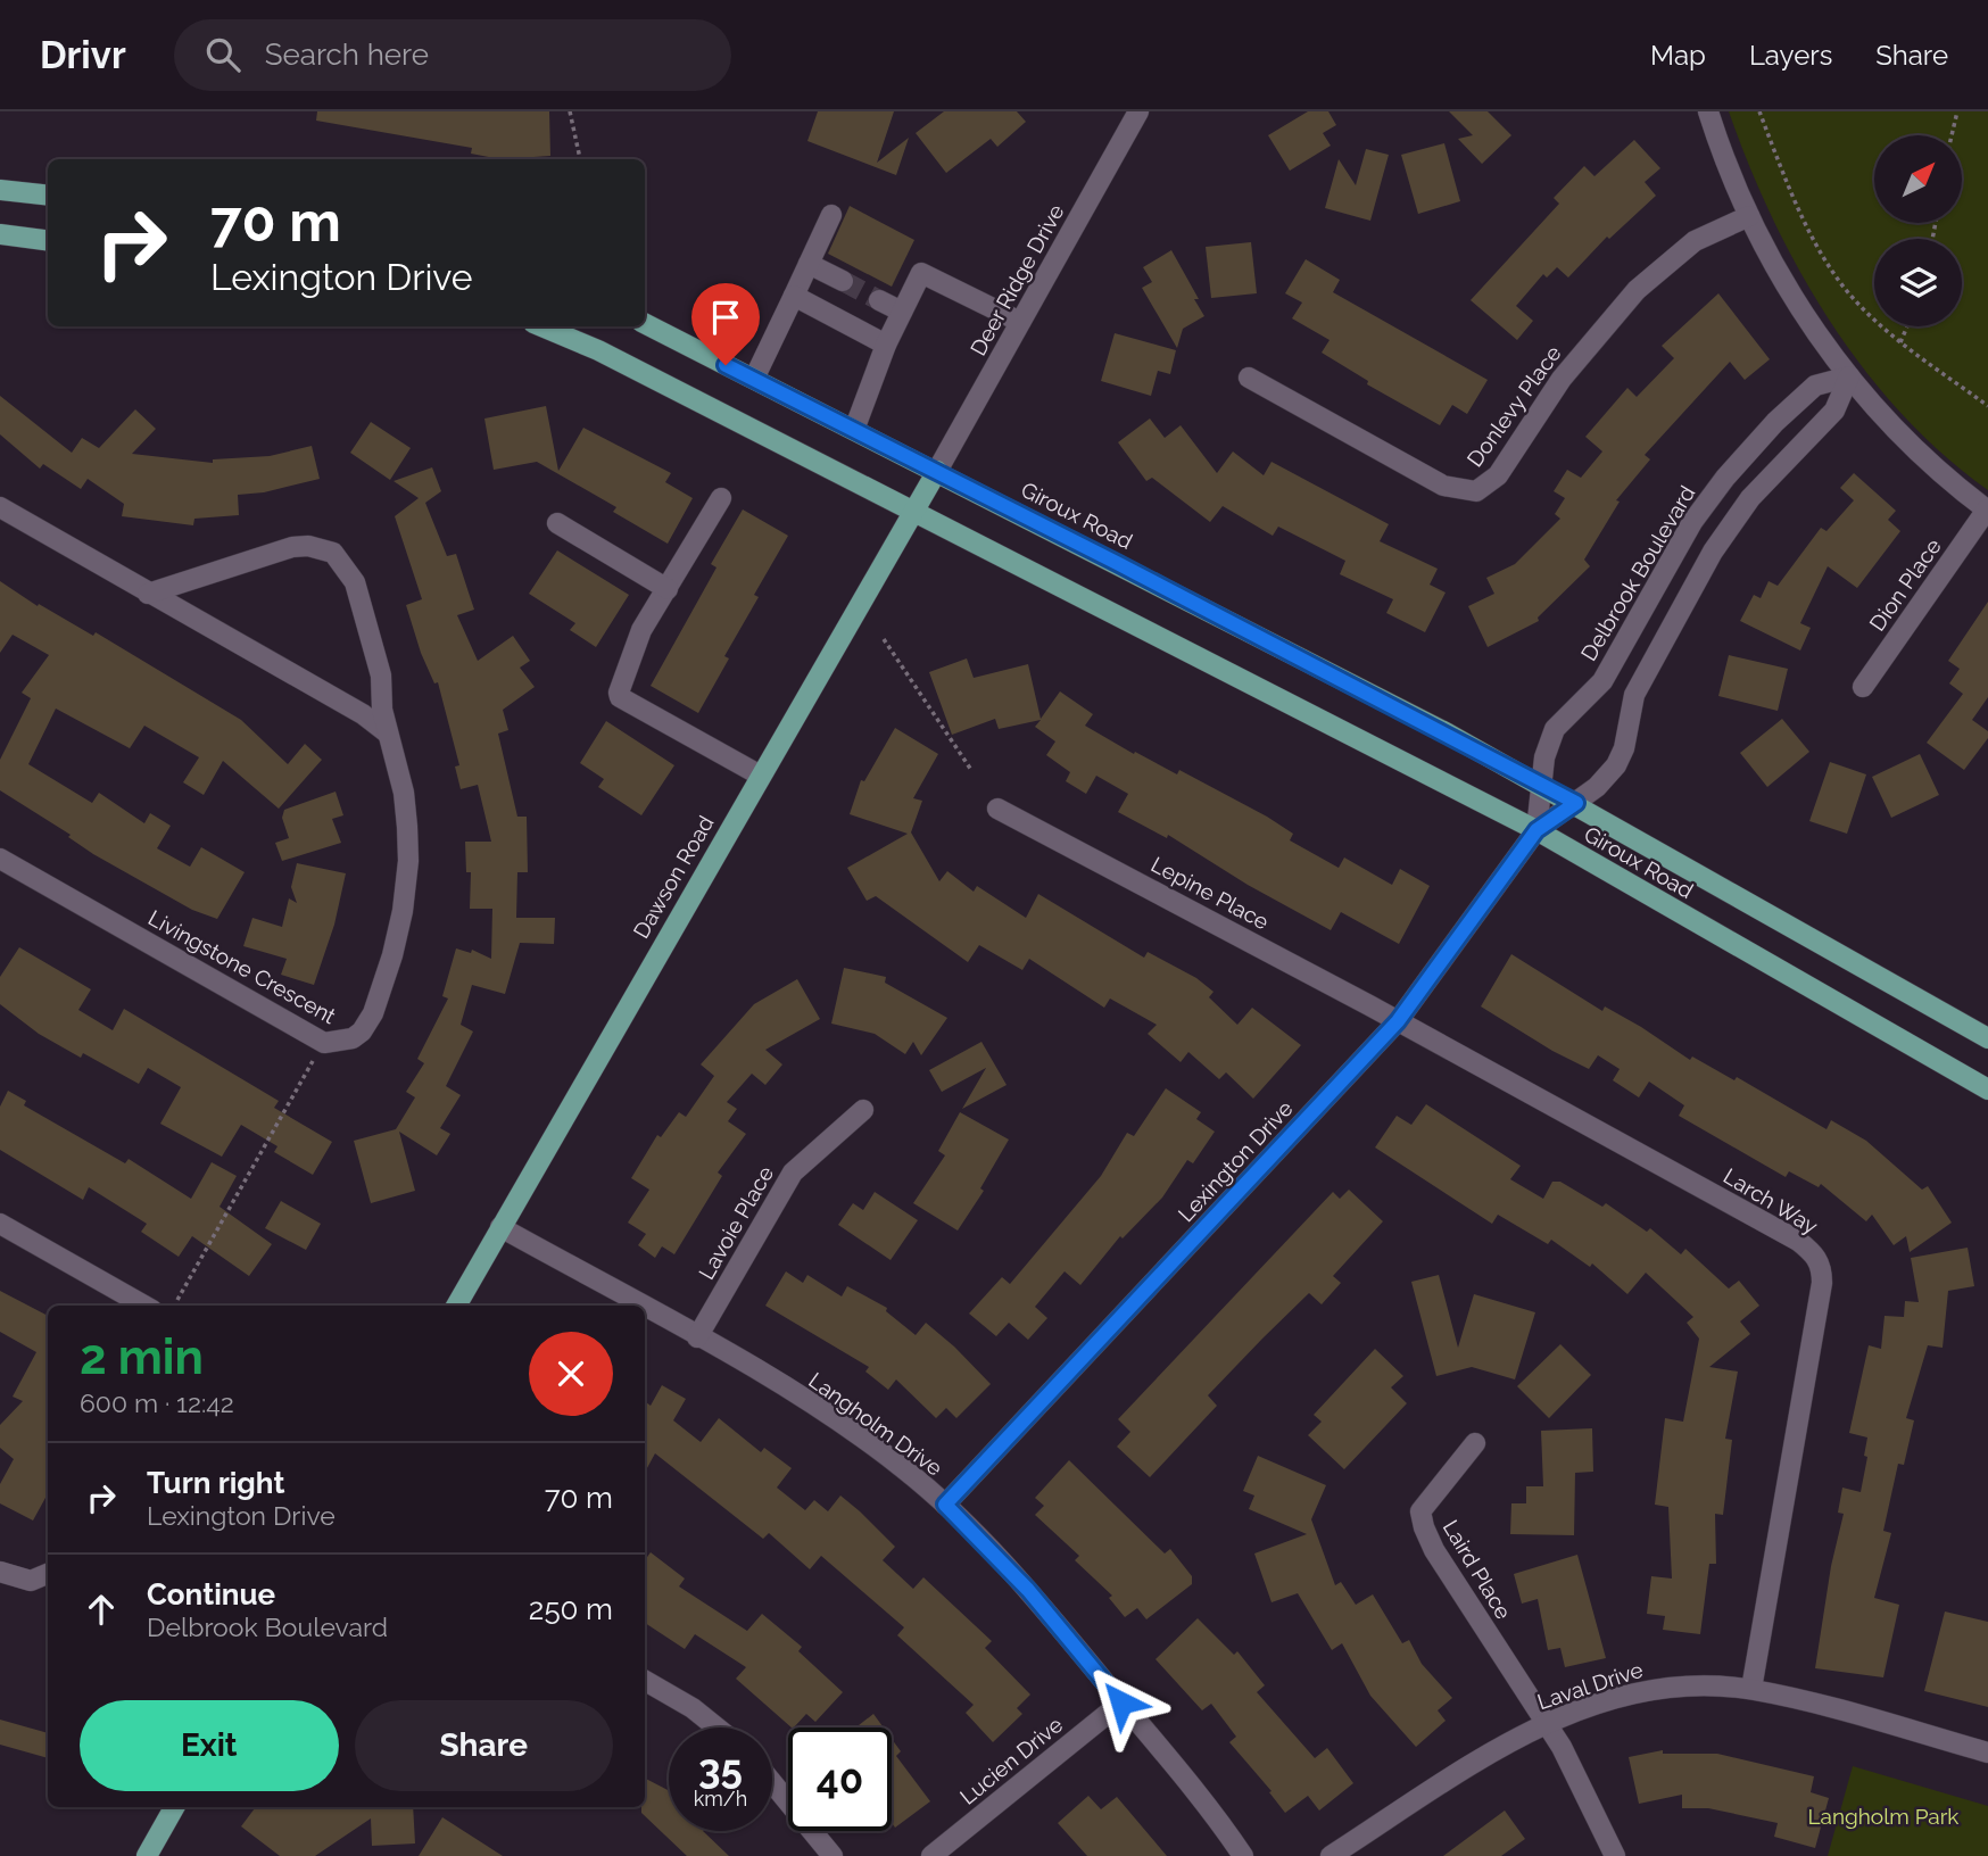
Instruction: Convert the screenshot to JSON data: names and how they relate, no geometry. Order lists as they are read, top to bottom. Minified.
{"streets":{"main road":["Giroux Road","Dawson Road"],"street":["Deer Ridge Drive","Donlevy Place","Delbrook Boulevard","Dion Place","Lepine Place","Livingstone Crescent","Lexington Drive","Larch Way","Lavoie Place","Langholm Drive","Laird Place","Laval Drive","Lucien Drive"]},"crossings":[["Deer Ridge Drive","Giroux Road"],["Deer Ridge Drive","Dawson Road"],["Giroux Road","Delbrook Boulevard"],["Giroux Road","Dawson Road"],["Giroux Road","Lexington Drive"],["Delbrook Boulevard","Lexington Drive"],["Dawson Road","Langholm Drive"],["Lepine Place","Lexington Drive"],["Lepine Place","Larch Way"],["Lexington Drive","Larch Way"],["Lexington Drive","Langholm Drive"],["Larch Way","Laval Drive"],["Lavoie Place","Langholm Drive"],["Langholm Drive","Lucien Drive"],["Laird Place","Laval Drive"]],"parks":["Langholm Park"],"north":"top right","page":{"header":"Drivr","search":"Search here","nav":["Map","Layers","Share"],"turn":["70 m","Lexington Drive"],"heading":["2 min","600 m · 12:42"],"list":[{"name":"Turn right","note":"Lexington Drive","value":"70 m"},{"name":"Continue","note":"Delbrook Boulevard","value":"250 m"}],"buttons":["Exit","Share"],"speed":"35 km/h","limit":"40"}}
